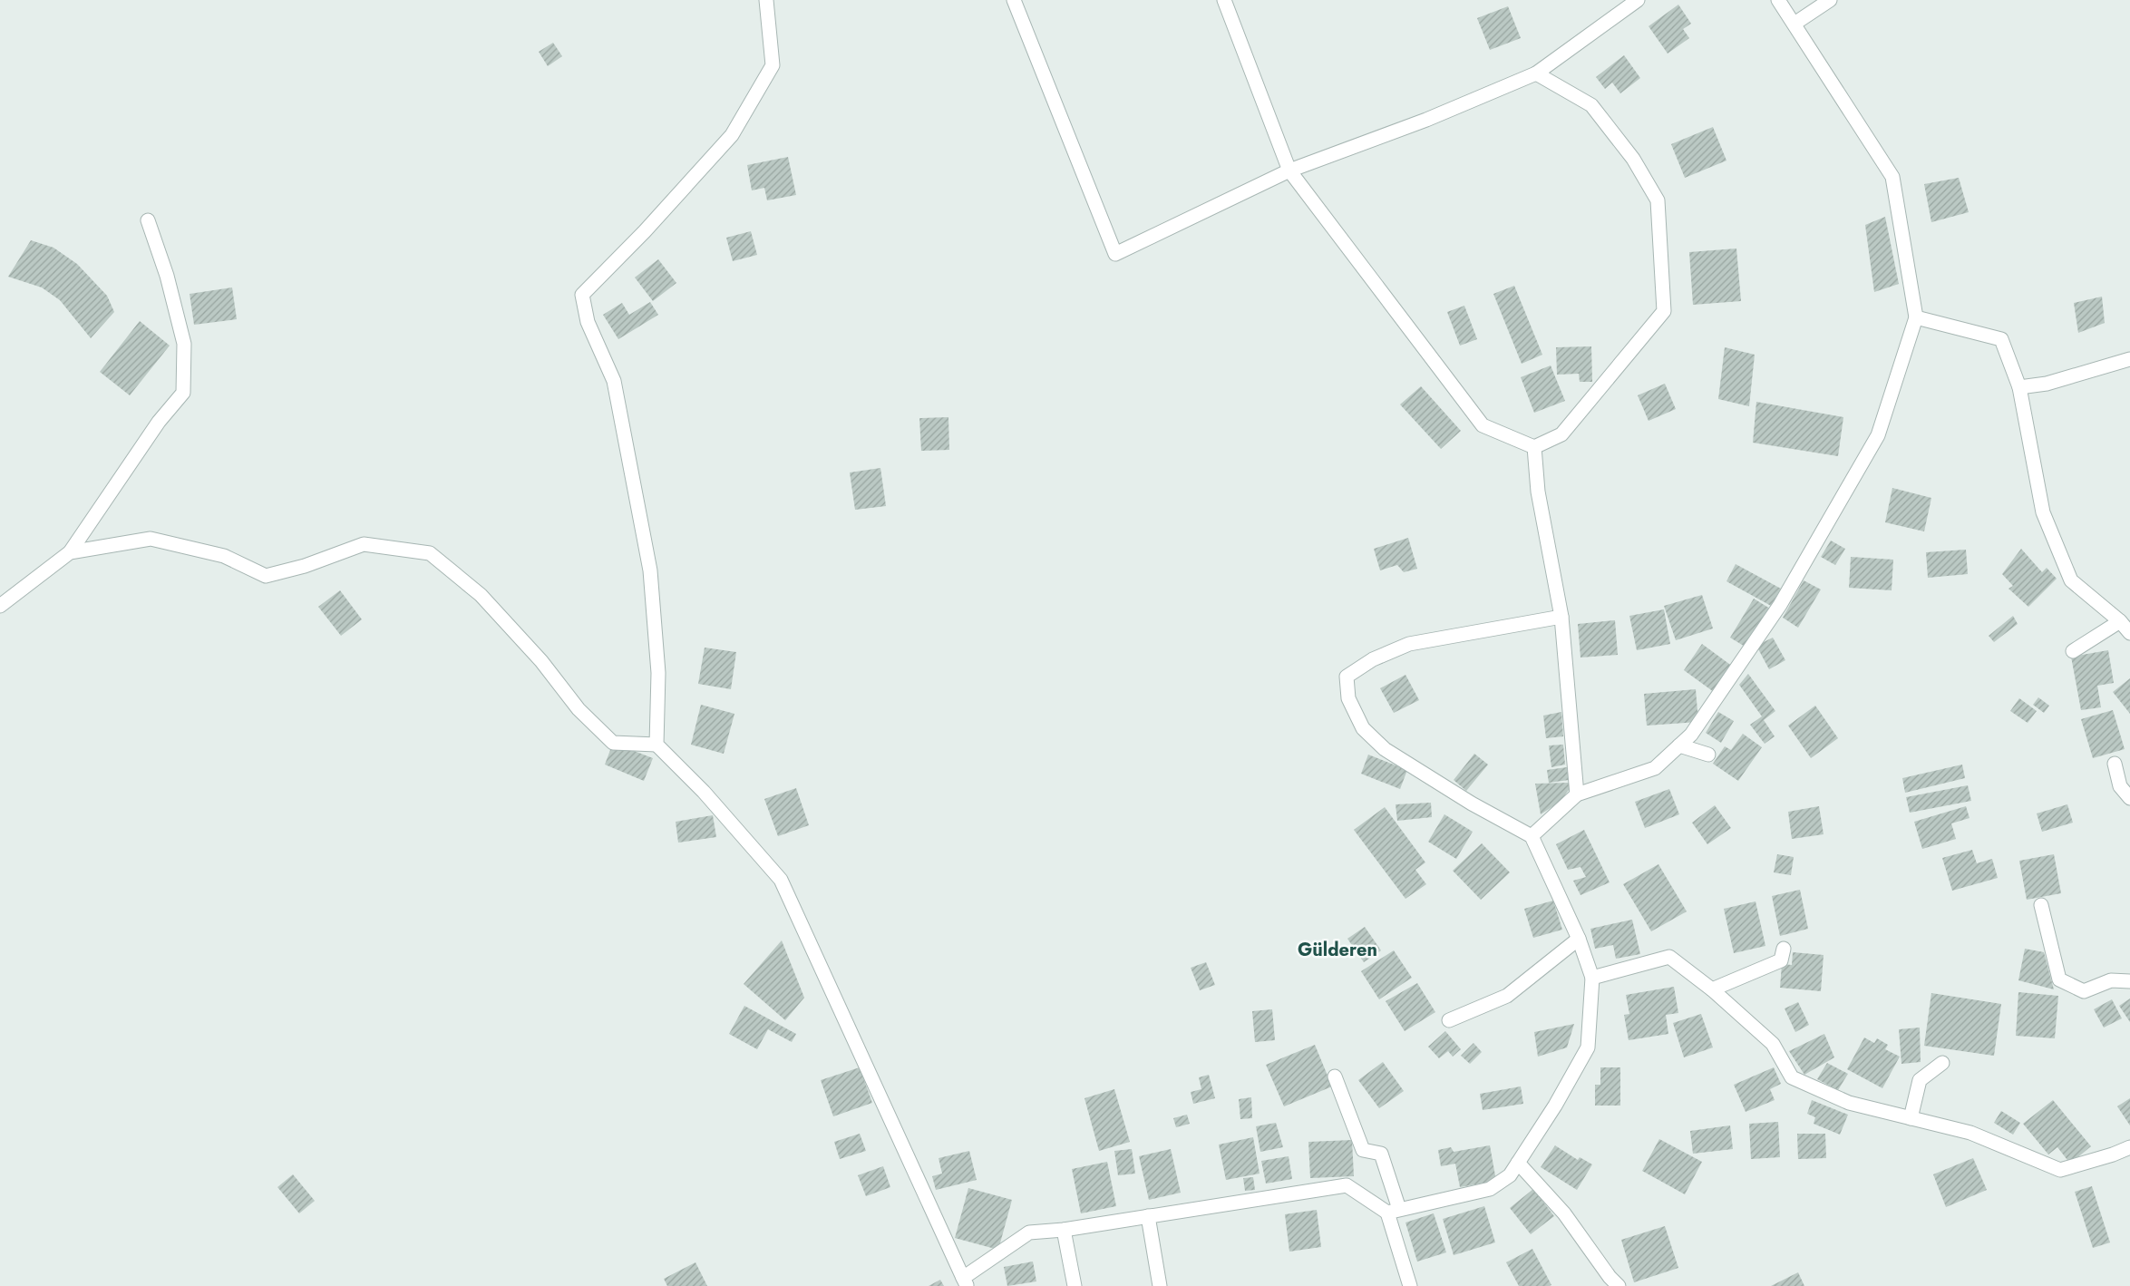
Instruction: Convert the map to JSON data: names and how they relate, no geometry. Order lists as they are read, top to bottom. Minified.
{"districts":["Gülderen"]}
